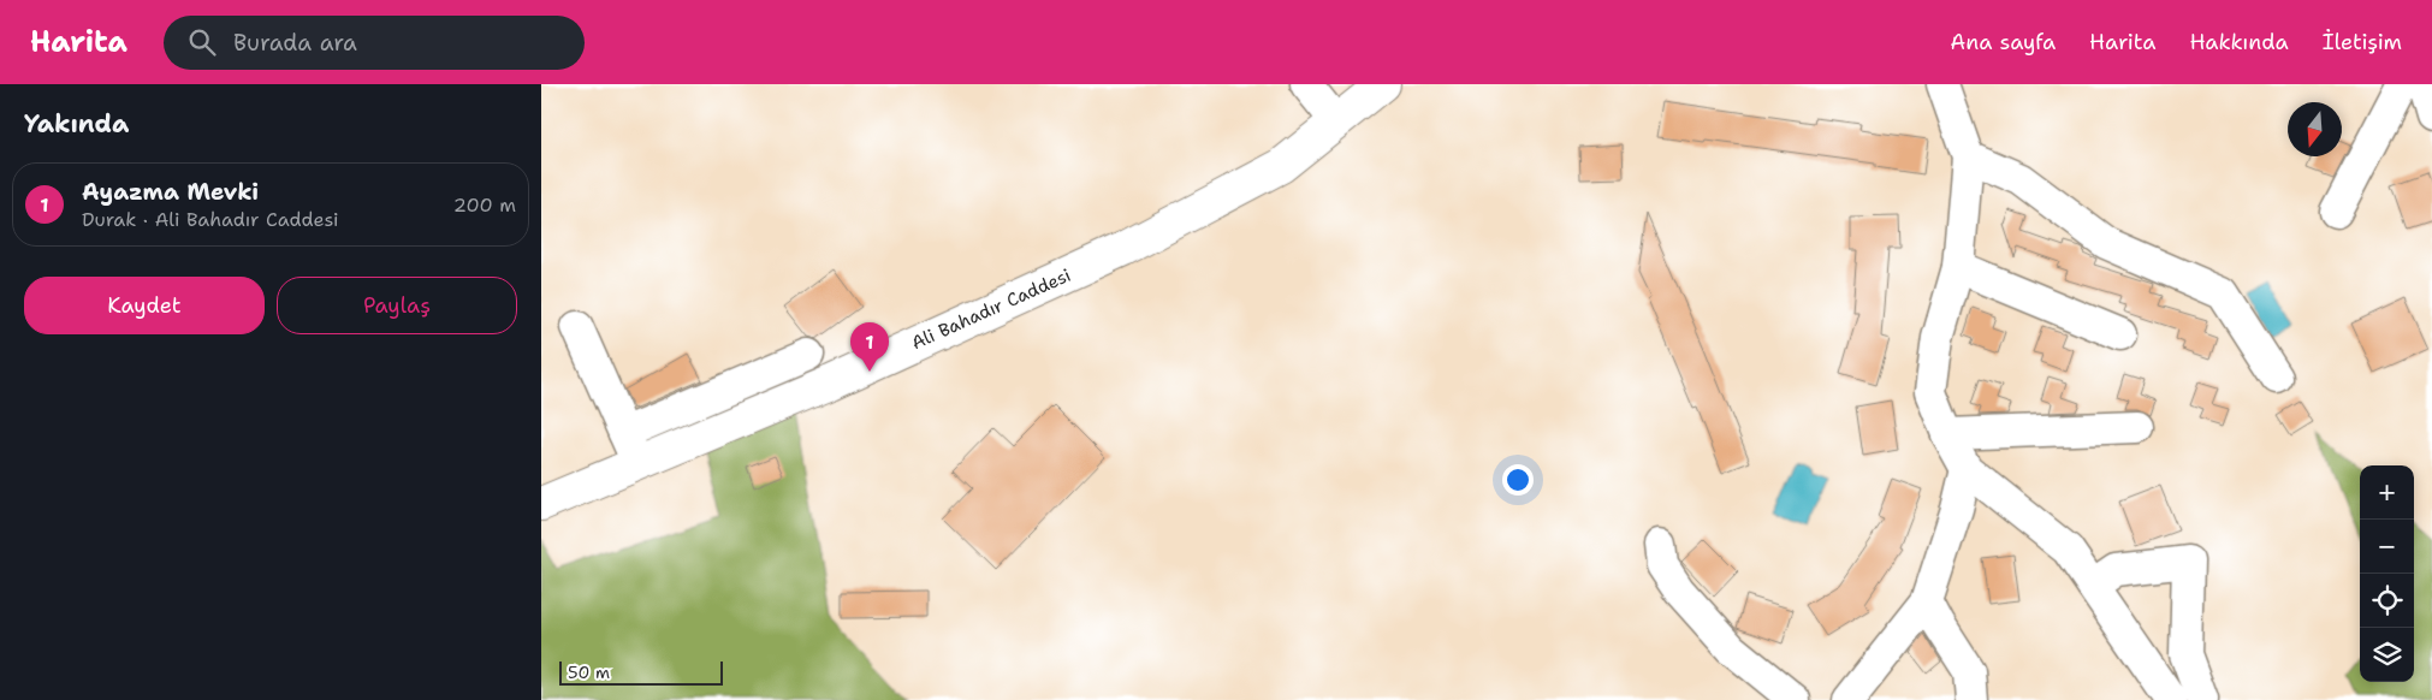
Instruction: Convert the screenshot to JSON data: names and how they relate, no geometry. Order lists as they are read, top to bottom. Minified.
{"streets":{"main road":["Ali Bahadır Caddesi"]},"scale_bar":"50 m","north":"bottom","page":{"header":"Harita","search":"Burada ara","nav":["Ana sayfa","Harita","Hakkında","İletişim"],"heading":"Yakında","list":[{"mark":"1","name":"Ayazma Mevki","note":"Durak · Ali Bahadır Caddesi","value":"200 m"}],"buttons":["Kaydet","Paylaş"],"pins":"1","map_buttons":["+","−"],"scale":"50 m"}}
